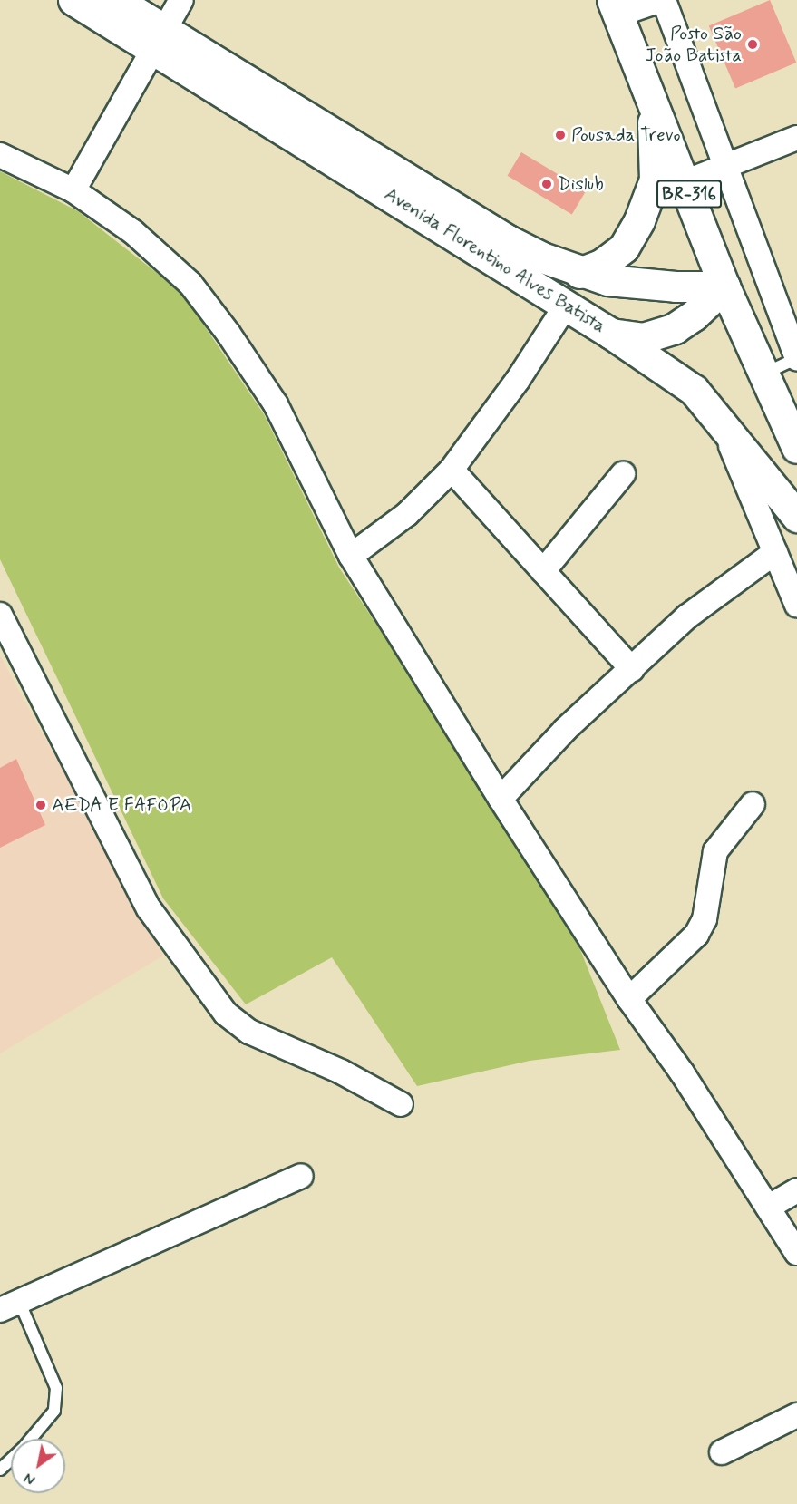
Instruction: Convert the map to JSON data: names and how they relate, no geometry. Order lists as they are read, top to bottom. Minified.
{"streets":{"main road":["BR-316","Avenida Florentino Alves Batista"]},"crossings":[["BR-316","Avenida Florentino Alves Batista"]],"places":["Posto São João Batista","Pousada Trevo","Dislub","AEDA E FAFOPA"],"north":"bottom left"}
